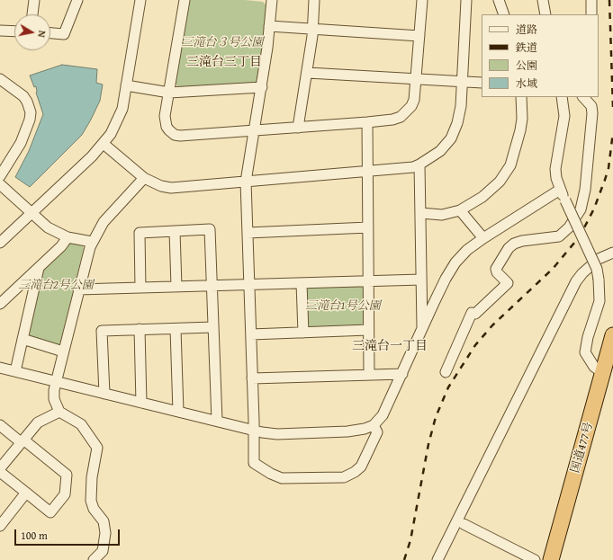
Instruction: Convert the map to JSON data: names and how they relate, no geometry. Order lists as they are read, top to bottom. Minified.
{"streets":{"highway":["国道477号"]},"districts":["三滝台三丁目","三滝台一丁目"],"parks":["三滝台３号公園","三滝台2号公園","三滝台1号公園"],"legend":["道路","鉄道","公園","水域"],"scale_bar":"100 m","north":"right"}
